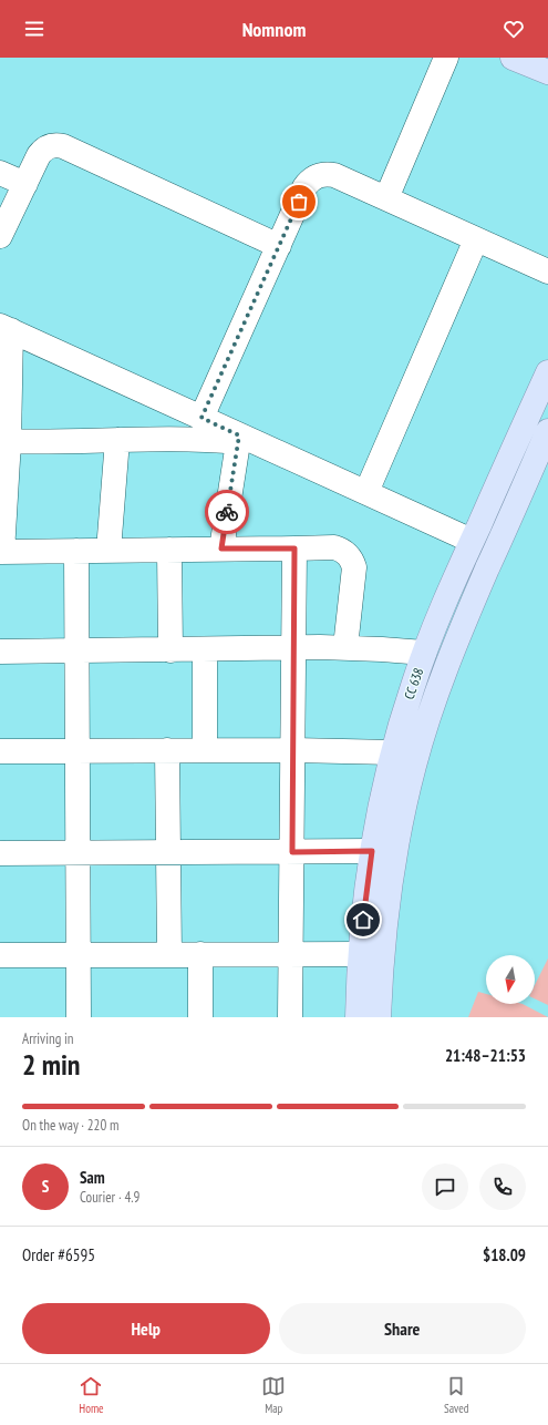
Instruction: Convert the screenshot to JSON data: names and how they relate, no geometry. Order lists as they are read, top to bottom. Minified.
{"streets":{"main road":["CC 638"]},"north":"bottom","page":{"header":"Nomnom","heading":["2 min","Arriving in","21:48–21:53"],"panel":["Sam","Courier · 4.9","Order #6595","$18.09"],"bar":"On the way · 220 m","round":"S","buttons":["Help","Share"],"tabs":["Home","Map","Saved"]}}
